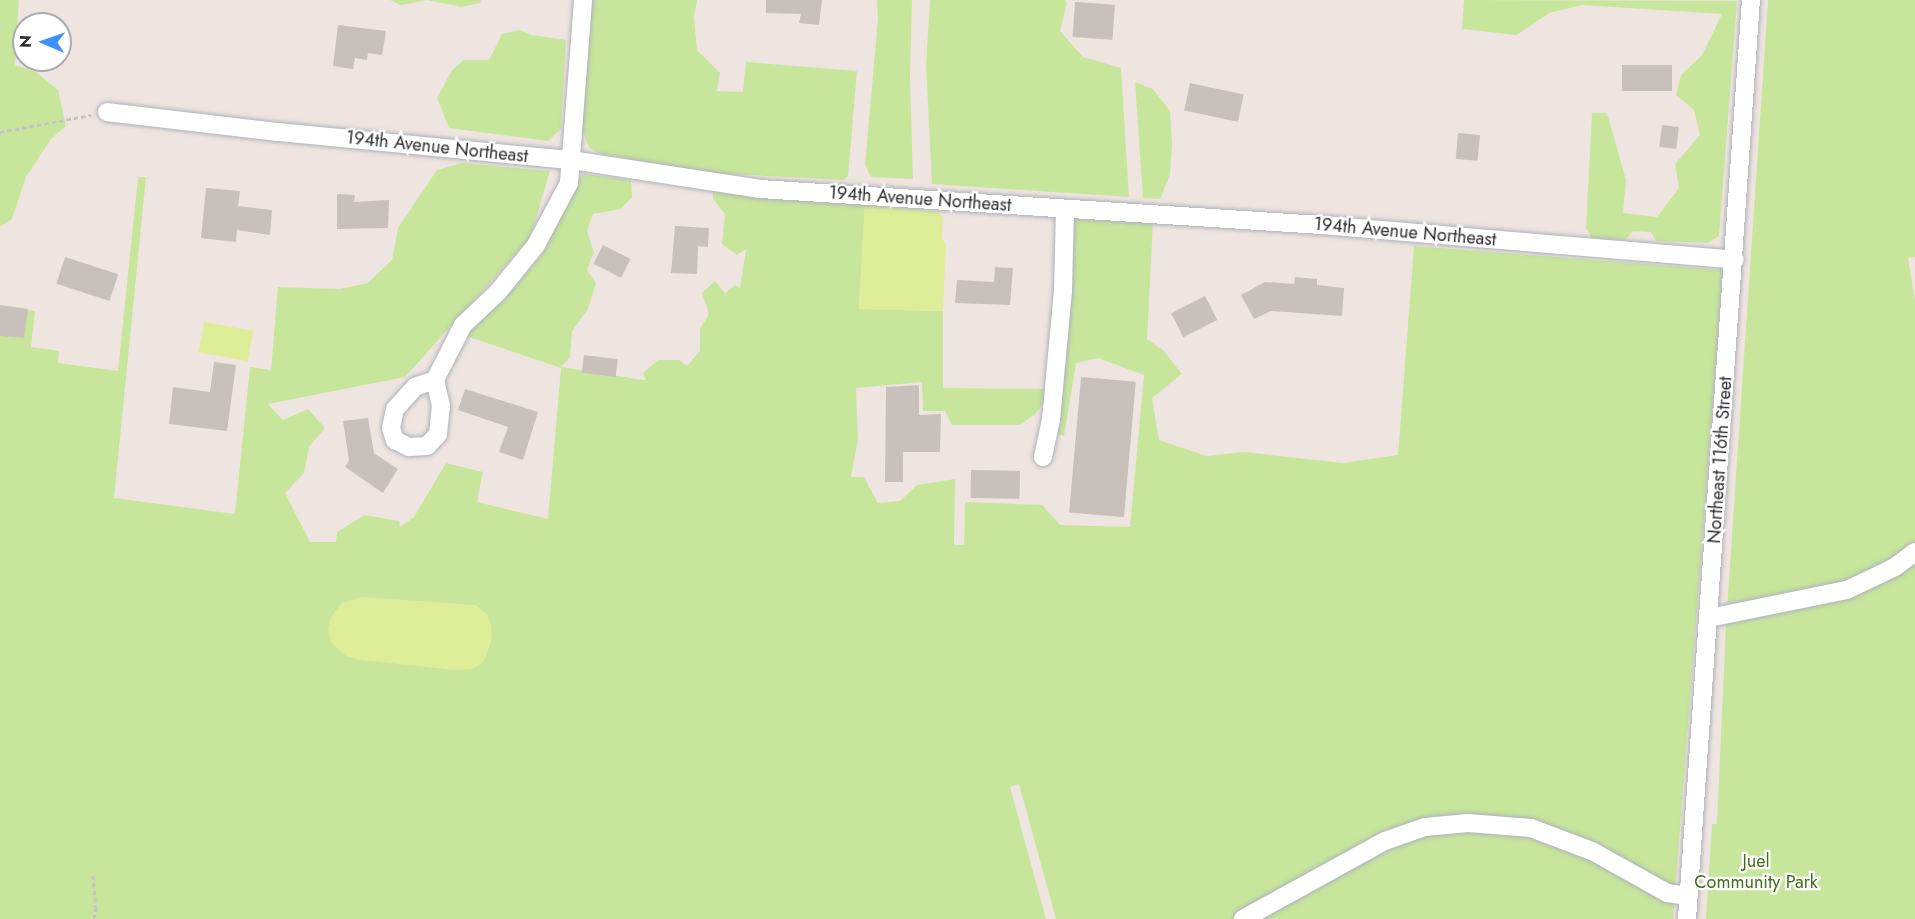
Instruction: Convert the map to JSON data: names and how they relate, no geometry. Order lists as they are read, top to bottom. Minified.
{"streets":{"street":["194th Avenue Northeast","Northeast 116th Street"]},"crossings":[["194th Avenue Northeast","Northeast 116th Street"]],"parks":["Juel Community Park"],"north":"left"}
